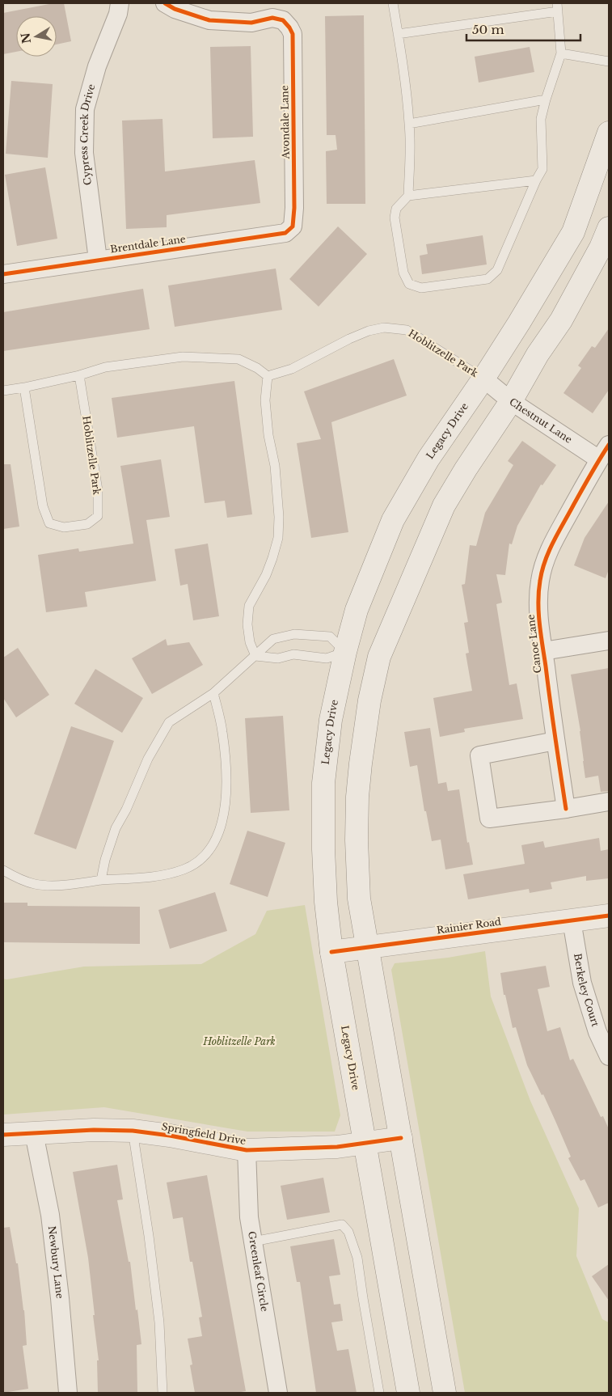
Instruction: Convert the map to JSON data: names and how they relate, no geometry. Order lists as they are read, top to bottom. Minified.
{"streets":{"main road":["Legacy Drive","Rainier Road","Springfield Drive"],"street":["Avondale Lane","Cypress Creek Drive","Brentdale Lane","Chestnut Lane","Canoe Lane","Berkeley Court","Newbury Lane","Greenleaf Circle"],"lane":["Hoblitzelle Park"]},"crossings":[["Avondale Lane","Brentdale Lane"],["Cypress Creek Drive","Brentdale Lane"],["Hoblitzelle Park","Chestnut Lane"],["Hoblitzelle Park","Legacy Drive"],["Chestnut Lane","Legacy Drive"],["Chestnut Lane","Canoe Lane"],["Legacy Drive","Rainier Road"],["Legacy Drive","Springfield Drive"],["Rainier Road","Berkeley Court"],["Springfield Drive","Newbury Lane"],["Springfield Drive","Greenleaf Circle"]],"parks":["Hoblitzelle Park"],"scale_bar":"50 m","north":"left"}
